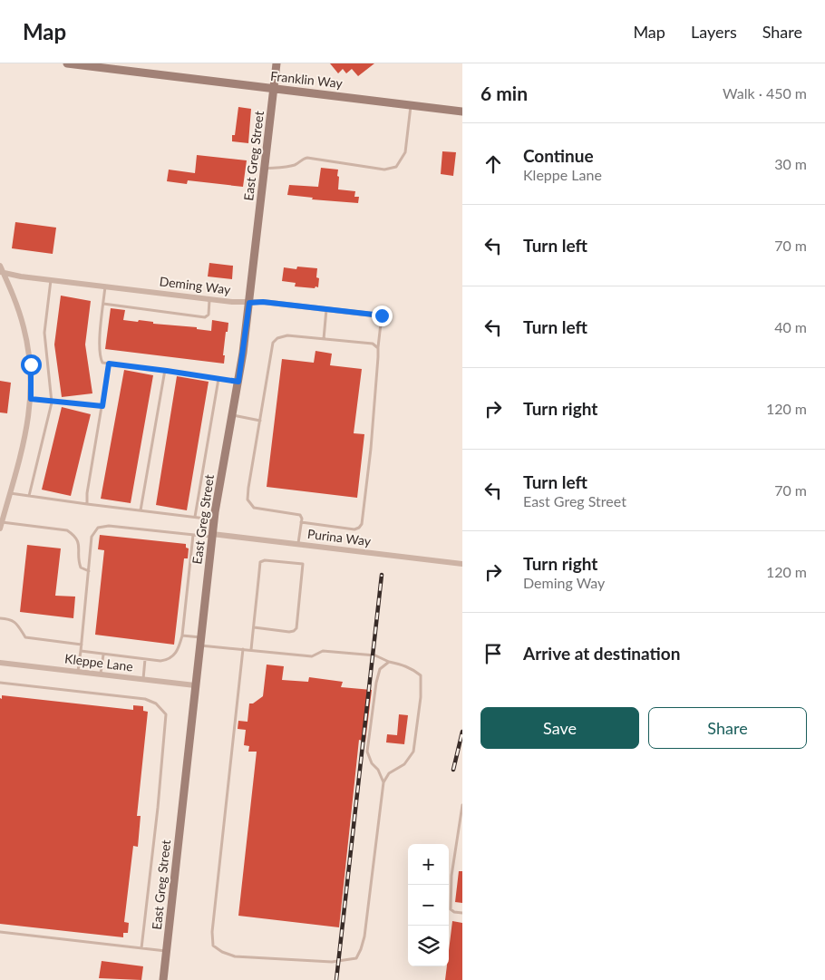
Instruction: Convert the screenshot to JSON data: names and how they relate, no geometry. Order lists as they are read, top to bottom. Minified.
{"streets":{"main road":["Franklin Way","East Greg Street"],"street":["Deming Way","Purina Way","Kleppe Lane"]},"crossings":[["Franklin Way","East Greg Street"],["East Greg Street","Deming Way"],["East Greg Street","Purina Way"],["East Greg Street","Kleppe Lane"]],"page":{"header":"Map","nav":["Map","Layers","Share"],"heading":["6 min","Walk · 450 m"],"list":[["Continue","Kleppe Lane","30 m"],["Turn left","70 m"],["Turn left","40 m"],["Turn right","120 m"],["Turn left","East Greg Street","70 m"],["Turn right","Deming Way","120 m"],"Arrive at destination"],"buttons":["Save","Share"],"map_buttons":["+","−"]}}
